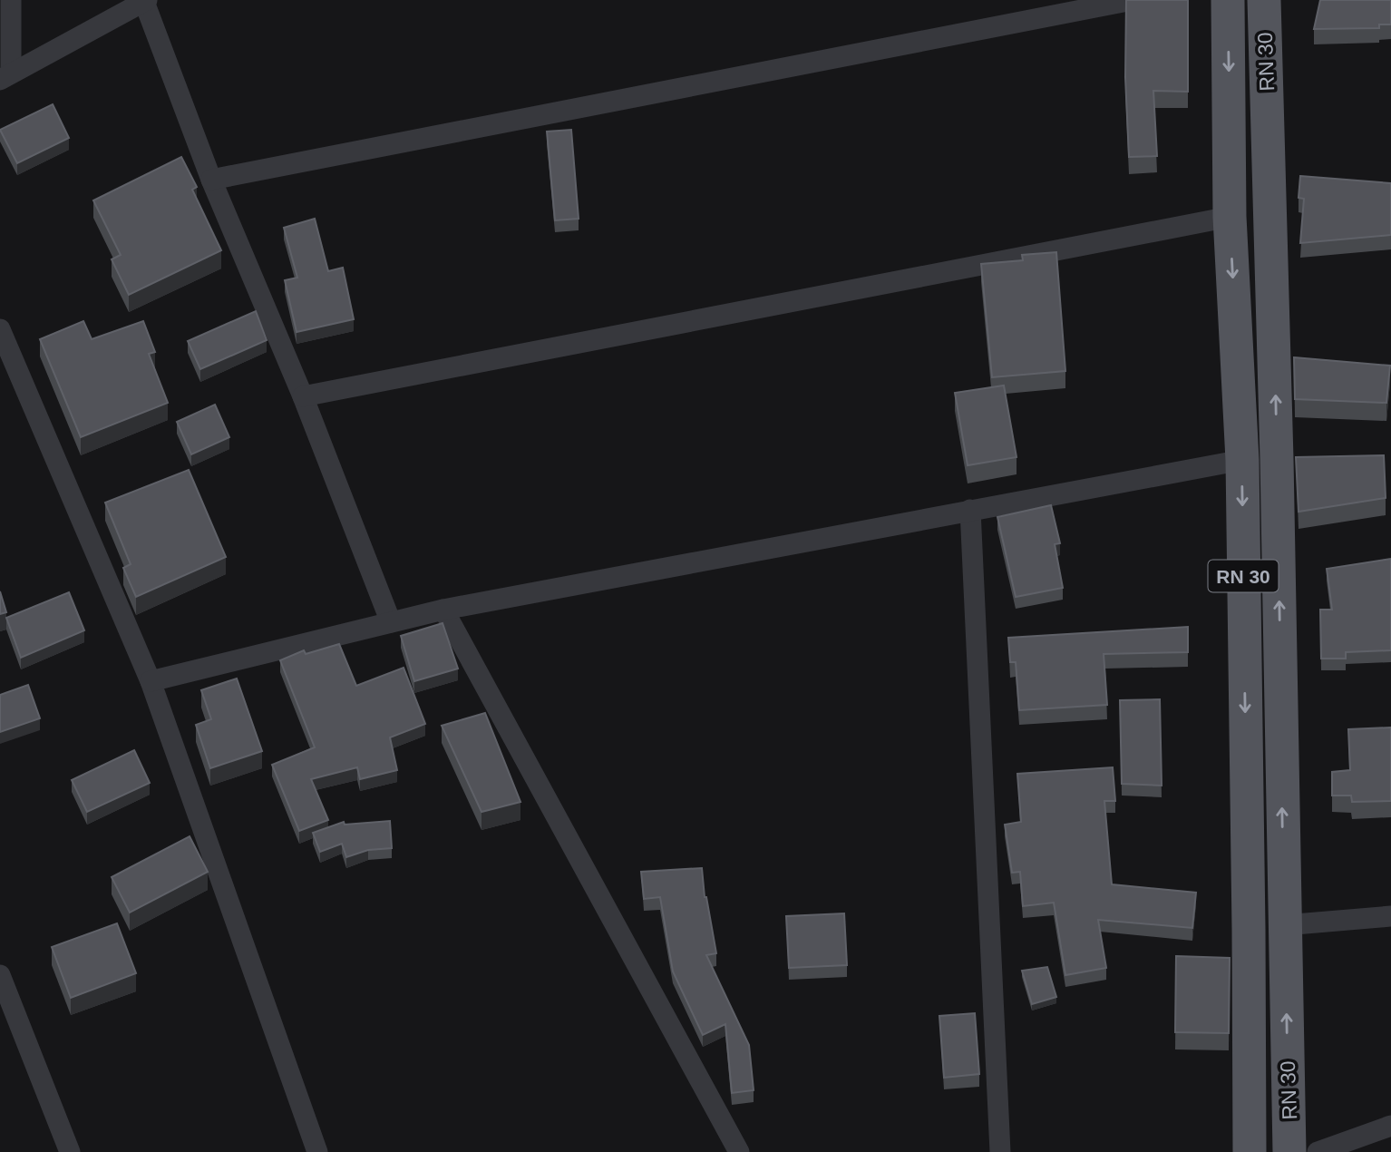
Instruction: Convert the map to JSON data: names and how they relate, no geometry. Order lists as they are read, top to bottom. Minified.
{"streets":{"main road":["RN 30"]}}
